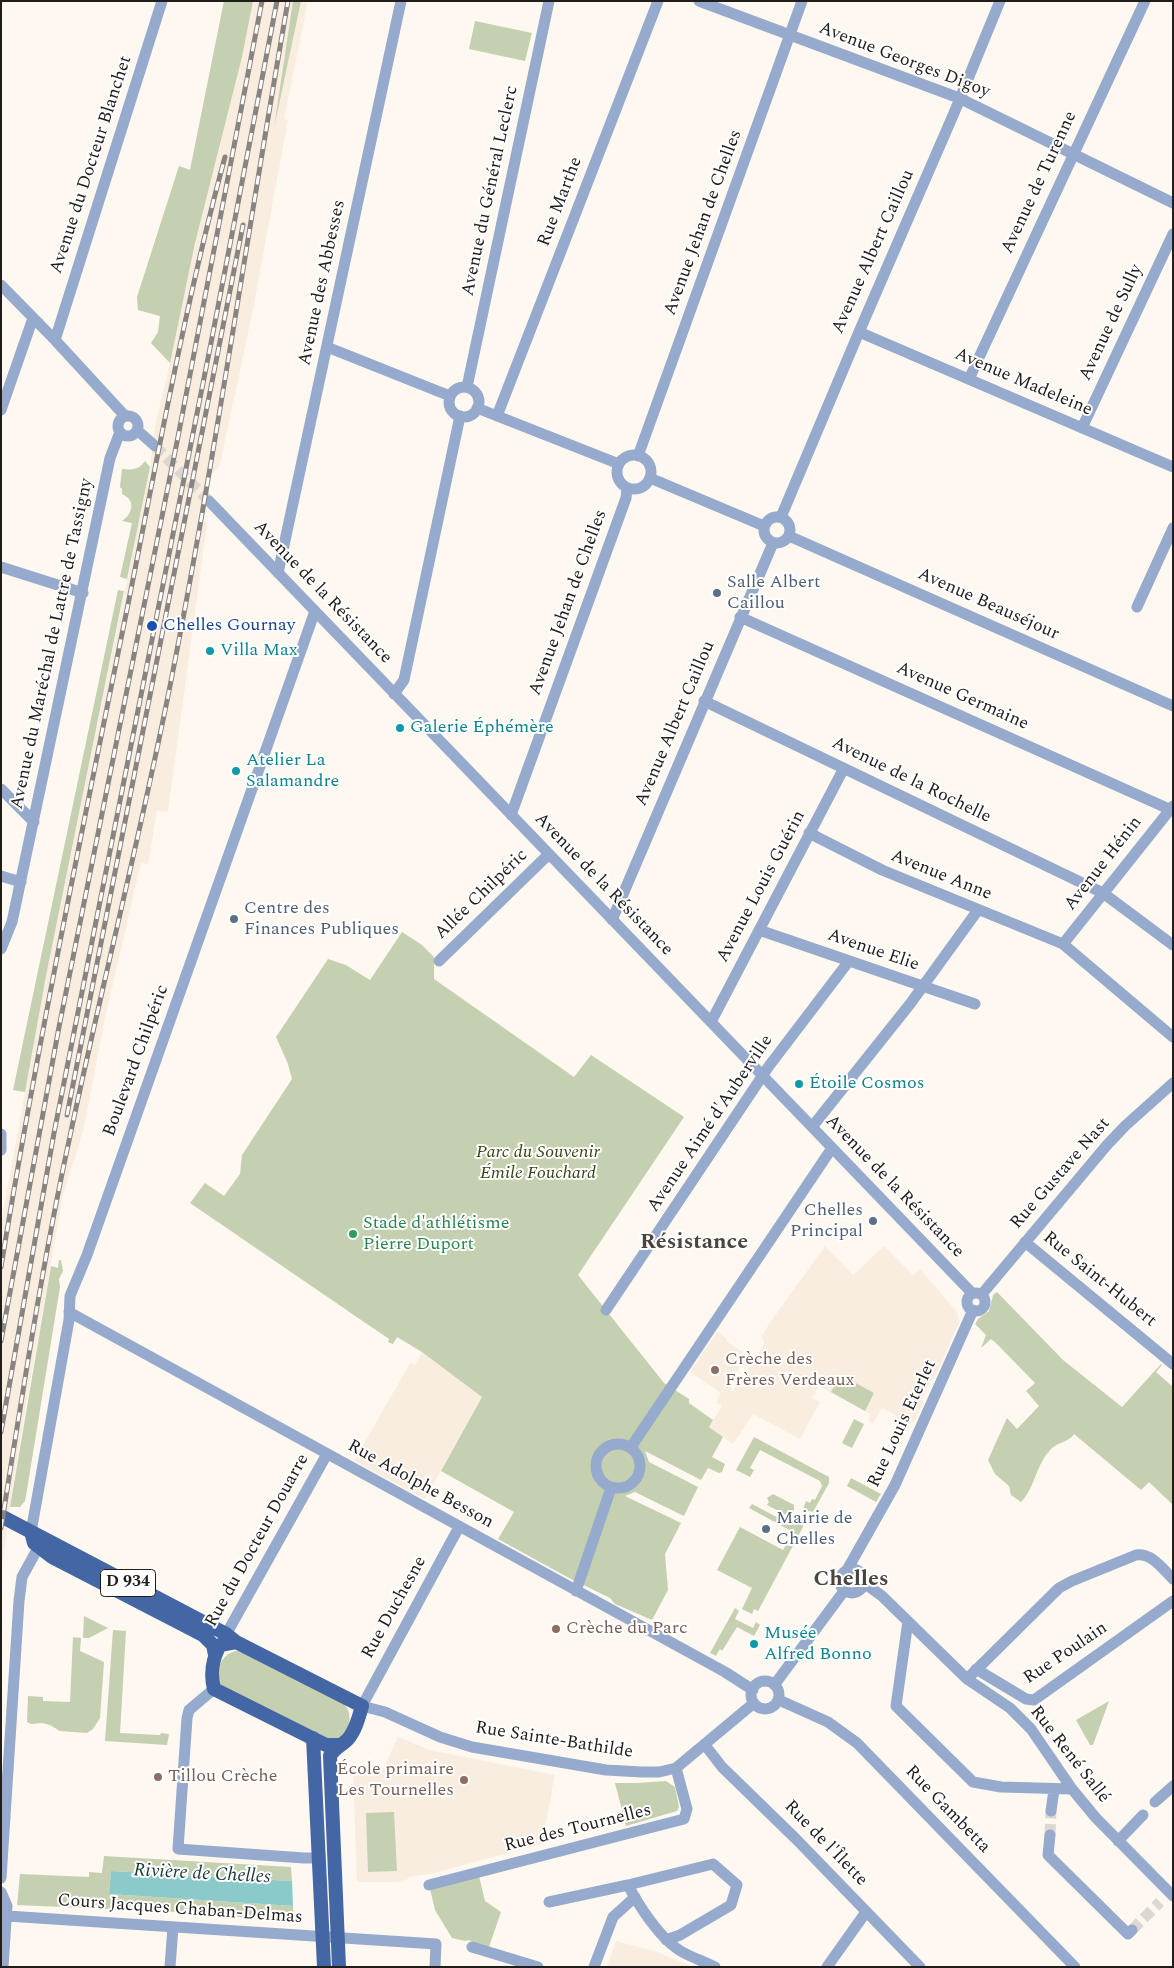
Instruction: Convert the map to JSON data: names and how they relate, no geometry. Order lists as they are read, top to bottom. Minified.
{"streets":{"main road":["D 934"],"street":["Avenue Georges Digoy","Avenue du Docteur Blanchet","Avenue de Turenne","Avenue du Général Leclerc","Rue Marthe","Avenue Jehan de Chelles","Avenue Albert Caillou","Avenue des Abbesses","Avenue de Sully","Avenue Madeleine","Avenue de la Résistance","Avenue Beauséjour","Avenue du Maréchal de Lattre de Tassigny","Avenue Germaine","Avenue de la Rochelle","Avenue Hénin","Avenue Anne","Avenue Louis Guérin","Allée Chilpéric","Avenue Elie","Boulevard Chilpéric","Avenue Aimé d'Auberville","Rue Gustave Nast","Rue Saint-Hubert","Rue Louis Eterlet","Rue Adolphe Besson","Rue du Docteur Douarre","Rue Duchesne","Rue Poulain","Rue Sainte-Bathilde","Rue René Sallé","Rue Gambetta","Rue des Tournelles","Rue de l'Îlette","Cours Jacques Chaban-Delmas"]},"crossings":[["Avenue Georges Digoy","Avenue de Turenne"],["Avenue Georges Digoy","Avenue Jehan de Chelles"],["Avenue Georges Digoy","Avenue Albert Caillou"],["Avenue de Turenne","Avenue Madeleine"],["Avenue Jehan de Chelles","Avenue de la Résistance"],["Avenue Albert Caillou","Avenue Madeleine"],["Avenue Albert Caillou","Avenue de la Résistance"],["Avenue Albert Caillou","Avenue Beauséjour"],["Avenue Albert Caillou","Avenue Germaine"],["Avenue Albert Caillou","Avenue de la Rochelle"],["Avenue des Abbesses","Avenue de la Résistance"],["Avenue de Sully","Avenue Madeleine"],["Avenue de la Résistance","Avenue Louis Guérin"],["Avenue de la Résistance","Allée Chilpéric"],["Avenue de la Résistance","Boulevard Chilpéric"],["Avenue de la Résistance","Avenue Aimé d'Auberville"],["Avenue de la Résistance","Rue Gustave Nast"],["Avenue de la Résistance","Rue Louis Eterlet"],["Avenue Germaine","Avenue Hénin"],["Avenue de la Rochelle","Avenue Hénin"],["Avenue de la Rochelle","Avenue Louis Guérin"],["Avenue Hénin","Avenue Anne"],["Avenue Anne","Avenue Louis Guérin"],["Avenue Louis Guérin","Avenue Elie"],["Avenue Elie","Avenue Aimé d'Auberville"],["Boulevard Chilpéric","Rue Adolphe Besson"],["Boulevard Chilpéric","D 934"],["Rue Gustave Nast","Rue Saint-Hubert"],["Rue Gustave Nast","Rue Louis Eterlet"],["Rue Louis Eterlet","Rue René Sallé"],["Rue Adolphe Besson","Rue du Docteur Douarre"],["Rue Adolphe Besson","Rue Duchesne"],["Rue Adolphe Besson","Rue Sainte-Bathilde"],["Rue Adolphe Besson","Rue Gambetta"],["Rue du Docteur Douarre","D 934"],["Rue Duchesne","Rue Sainte-Bathilde"],["Rue Sainte-Bathilde","Rue Gambetta"],["Rue Sainte-Bathilde","Rue des Tournelles"],["Rue Sainte-Bathilde","Rue de l'Îlette"]],"districts":["Résistance","Chelles"],"water":["Rivière de Chelles"],"parks":["Parc du Souvenir Émile Fouchard"],"places":["Salle Albert Caillou","Chelles Gournay","Villa Max","Galerie Éphémère","Atelier La Salamandre","Centre des Finances Publiques","Étoile Cosmos","Chelles Principal","Stade d'athlétisme Pierre Duport","Crèche des Frères Verdeaux","Mairie de Chelles","Crèche du Parc","Musée Alfred Bonno","Tillou Crèche","École primaire Les Tournelles"]}
